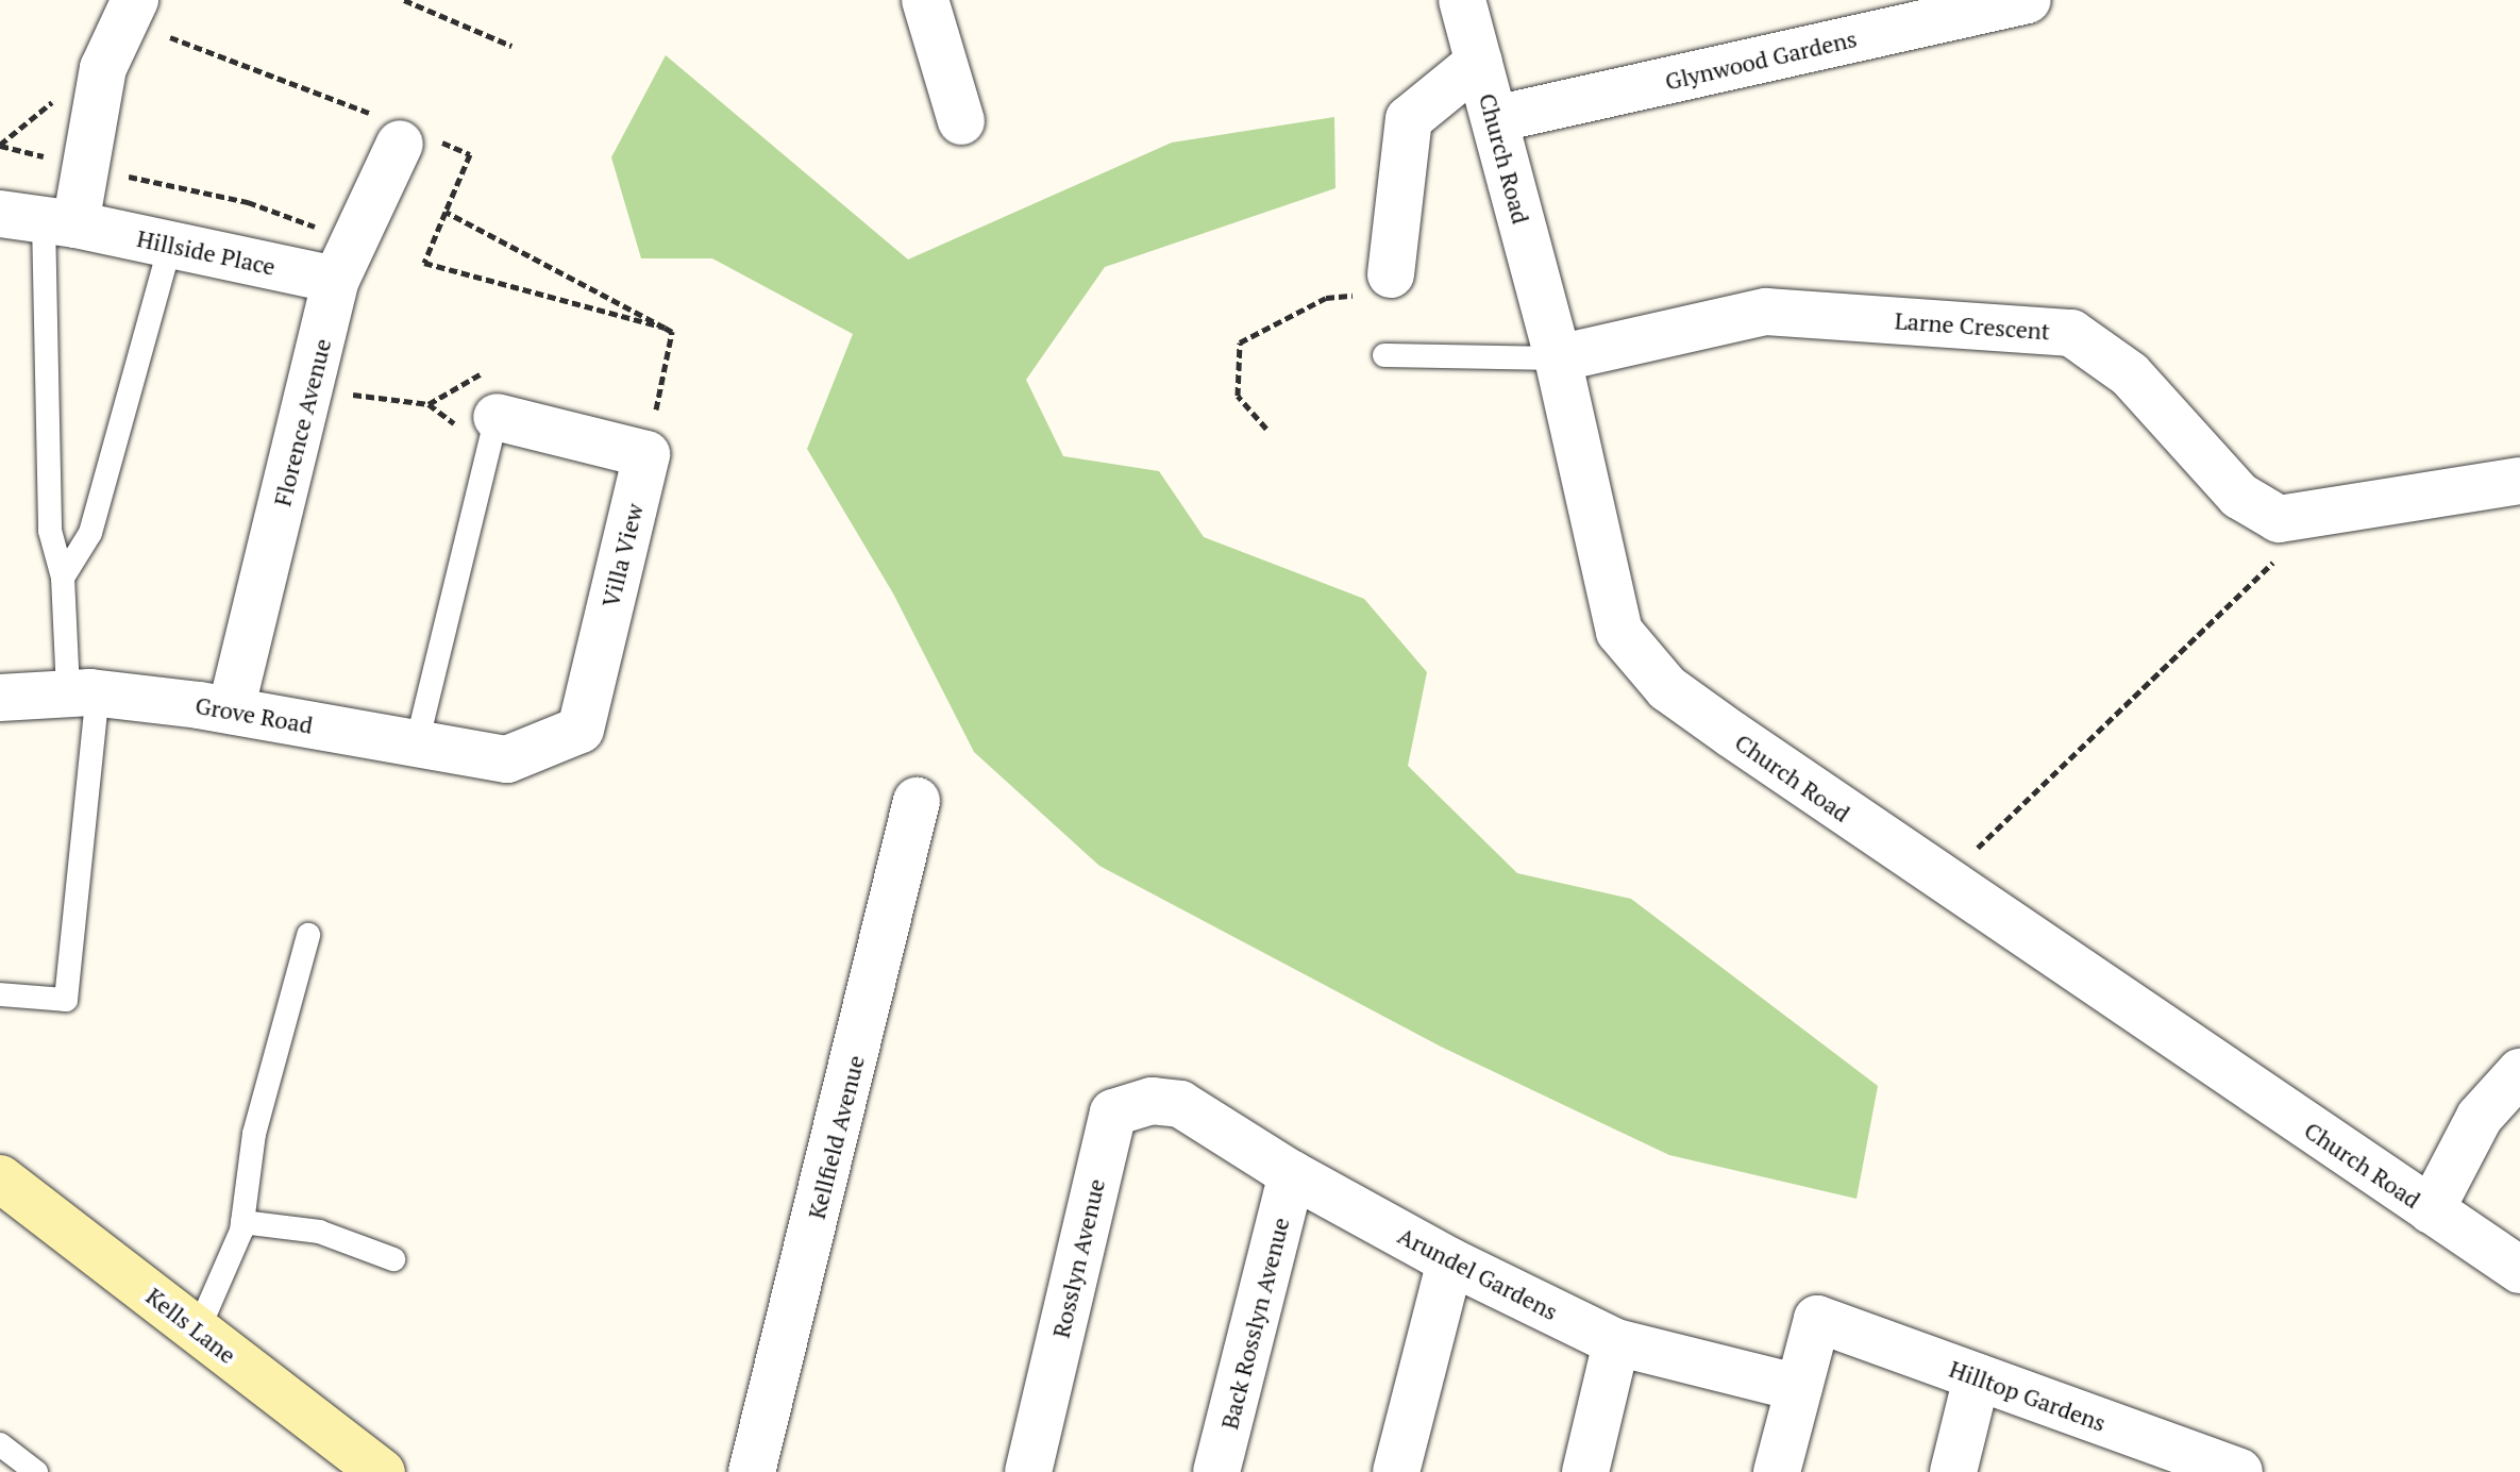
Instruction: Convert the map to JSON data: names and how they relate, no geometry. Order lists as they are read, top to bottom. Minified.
{"streets":{"street":["Glynwood Gardens","Church Road","Hillside Place","Larne Crescent","Florence Avenue","Villa View","Grove Road","Kellfield Avenue","Rosslyn Avenue","Arundel Gardens","Back Rosslyn Avenue","Kells Lane","Hilltop Gardens"]},"crossings":[["Glynwood Gardens","Church Road"],["Church Road","Larne Crescent"],["Hillside Place","Florence Avenue"],["Florence Avenue","Grove Road"],["Villa View","Grove Road"],["Rosslyn Avenue","Arundel Gardens"],["Arundel Gardens","Back Rosslyn Avenue"],["Arundel Gardens","Hilltop Gardens"]]}
